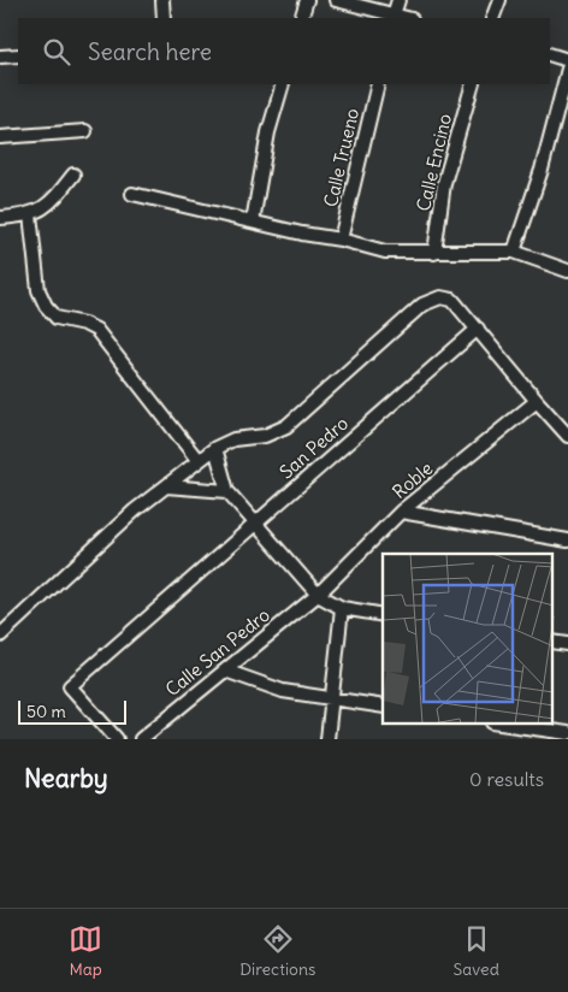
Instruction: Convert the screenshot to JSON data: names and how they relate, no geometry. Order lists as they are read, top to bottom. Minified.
{"streets":{"street":["Calle Trueno","Calle Encino","San Pedro","Roble","Calle San Pedro"]},"crossings":[["Roble","Calle San Pedro"]],"scale_bar":"50 m","page":{"search":"Search here","scale":"50 m","heading":["Nearby","0 results"],"nav":["Map","Directions","Saved"]}}
